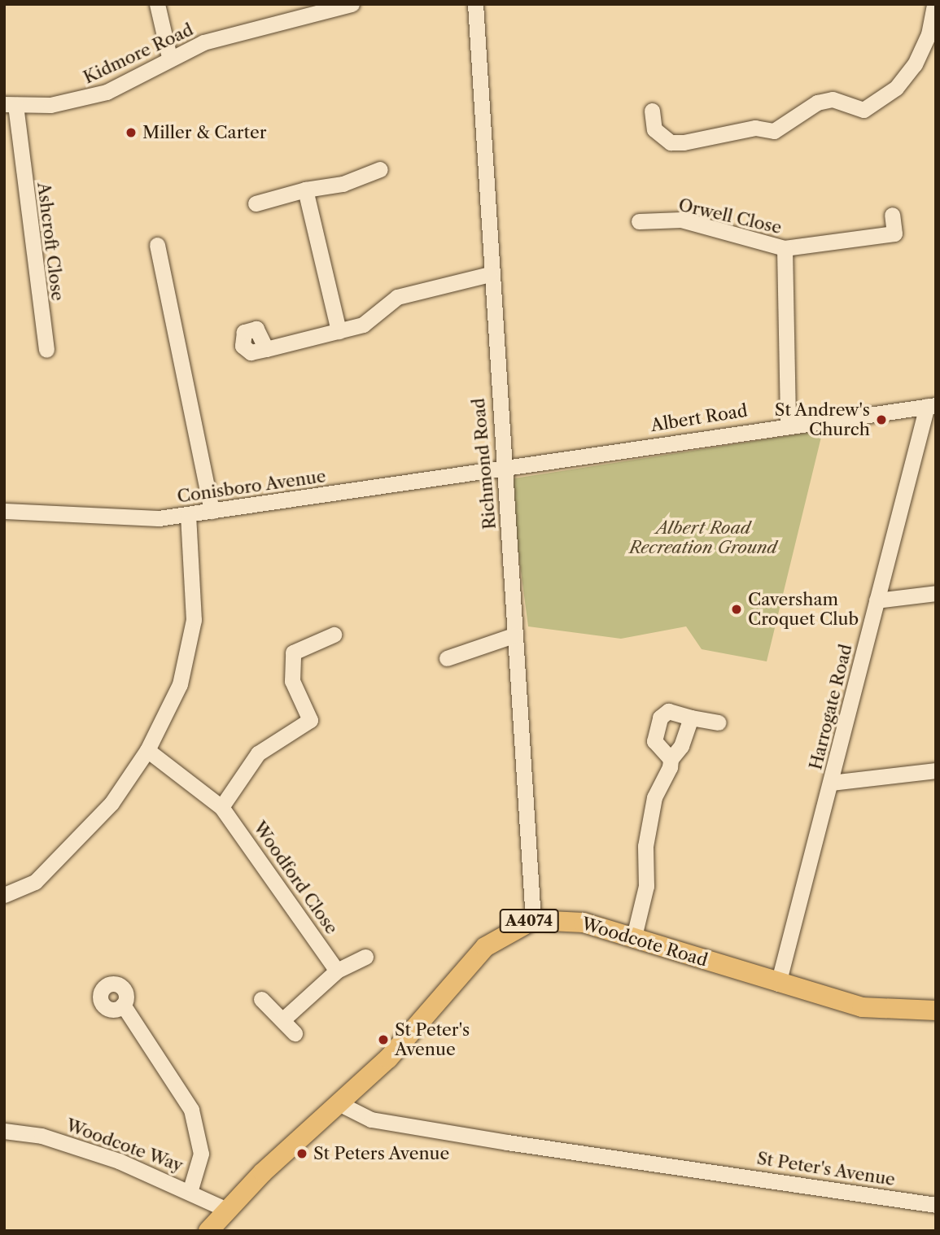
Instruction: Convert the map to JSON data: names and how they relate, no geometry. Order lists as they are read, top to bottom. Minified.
{"streets":{"main road":["A4074","Woodcote Road"],"street":["Kidmore Road","Orwell Close","Ashcroft Close","Albert Road","Richmond Road","Conisboro Avenue","Harrogate Road","Woodford Close","Woodcote Way","St Peter's Avenue"]},"crossings":[["Kidmore Road","Ashcroft Close"],["Albert Road","Richmond Road"],["Albert Road","Conisboro Avenue"],["Albert Road","Harrogate Road"],["Richmond Road","Conisboro Avenue"],["Richmond Road","Woodcote Road"],["Harrogate Road","Woodcote Road"],["A4074","Woodcote Road"],["A4074","Woodcote Way"],["Woodcote Road","Woodcote Way"],["Woodcote Road","St Peter's Avenue"]],"parks":["Albert Road Recreation Ground"],"places":["Miller & Carter","St Andrew's Church","Caversham Croquet Club","St Peter's Avenue","St Peters Avenue"]}
